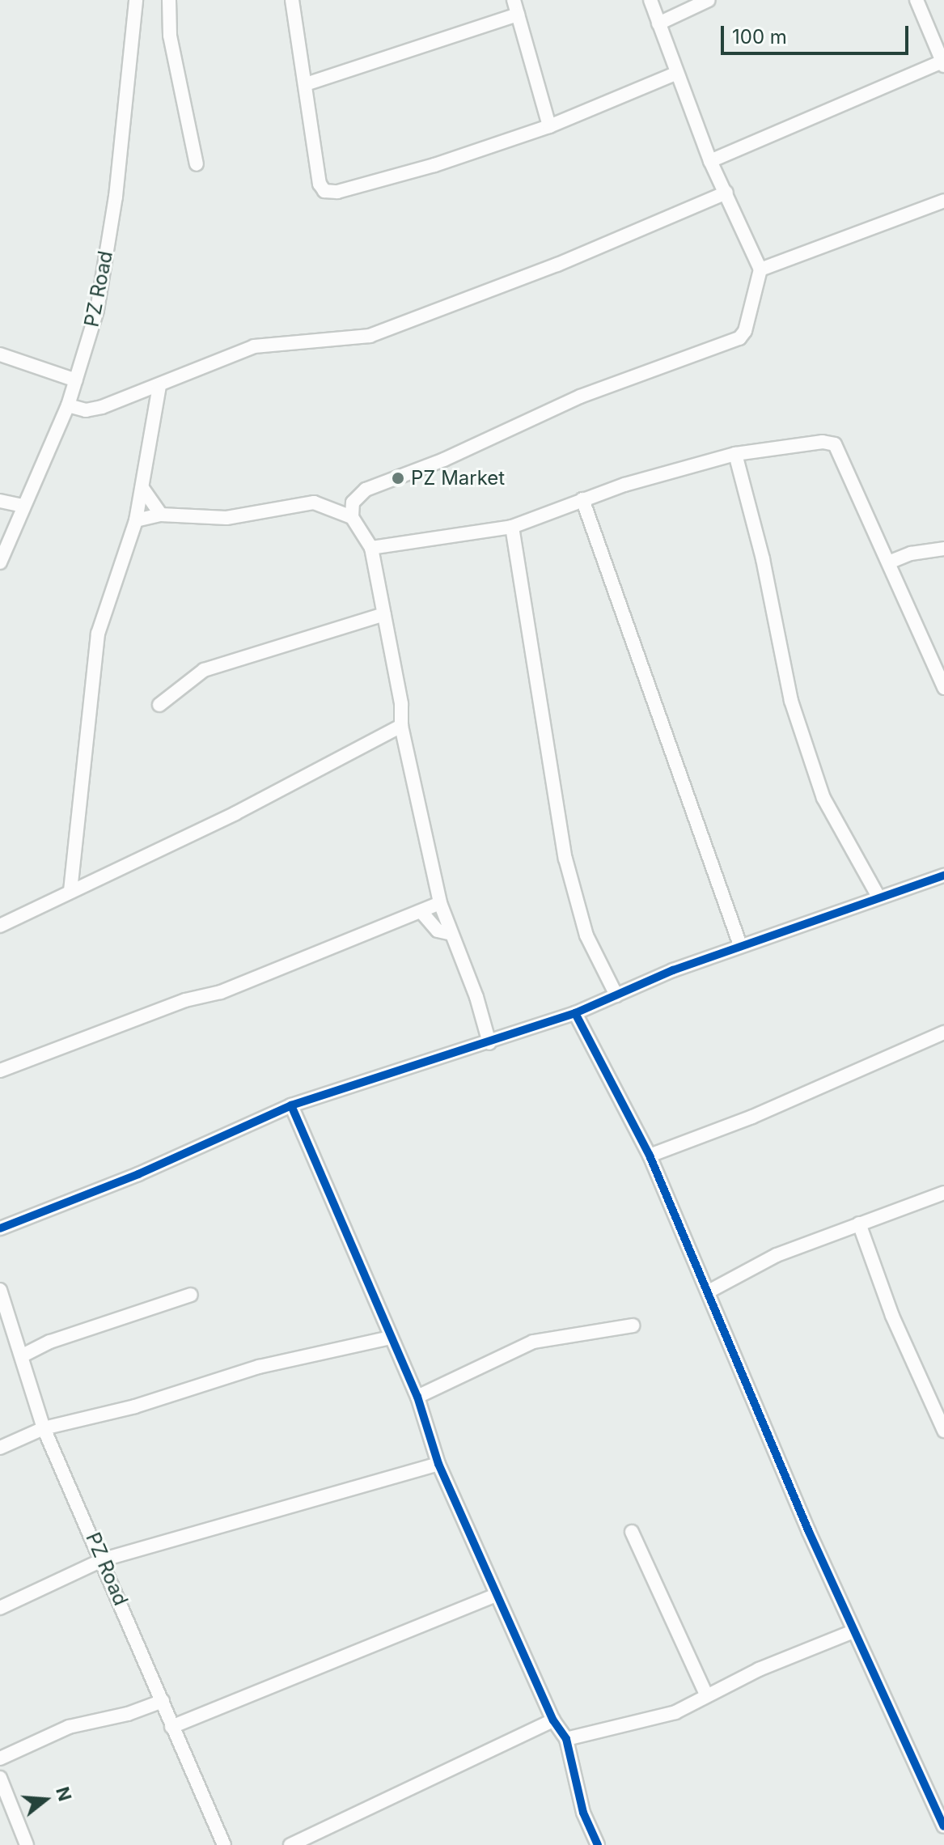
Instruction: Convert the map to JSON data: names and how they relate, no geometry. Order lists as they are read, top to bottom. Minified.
{"streets":{"street":["PZ Road"]},"places":["PZ Market"],"scale_bar":"100 m","north":"right"}
